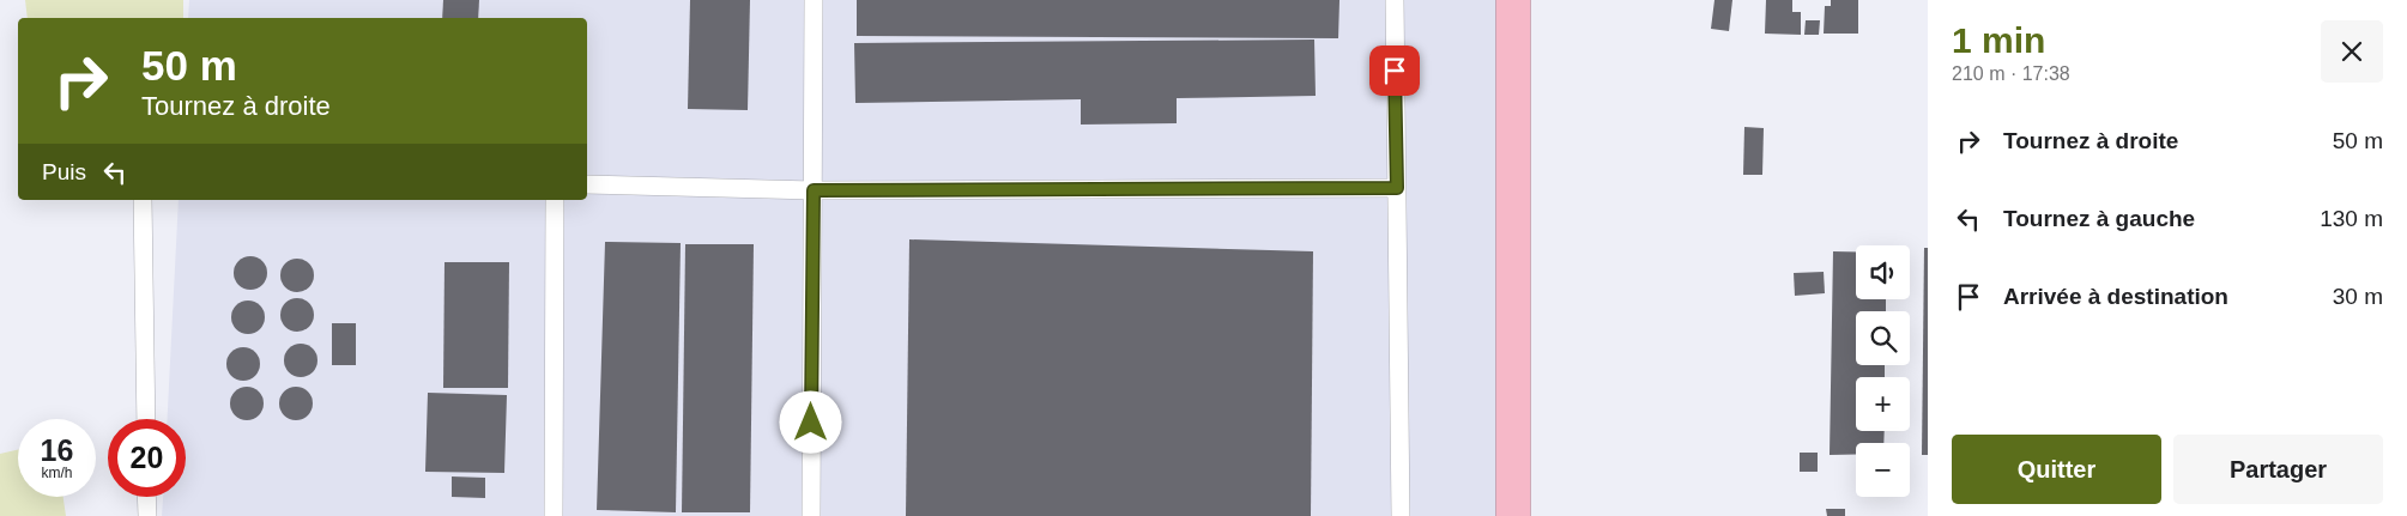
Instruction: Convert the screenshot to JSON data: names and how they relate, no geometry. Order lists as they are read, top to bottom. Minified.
{"page":{"heading":["1 min","210 m · 17:38"],"turn":["50 m","Tournez à droite"],"list":[{"name":"Tournez à droite","value":"50 m"},{"name":"Tournez à gauche","value":"130 m"},{"name":"Arrivée à destination","value":"30 m"}],"then":"Puis","map_buttons":["+","−"],"speed":"16 km/h","limit":"20","buttons":["Quitter","Partager"]}}
